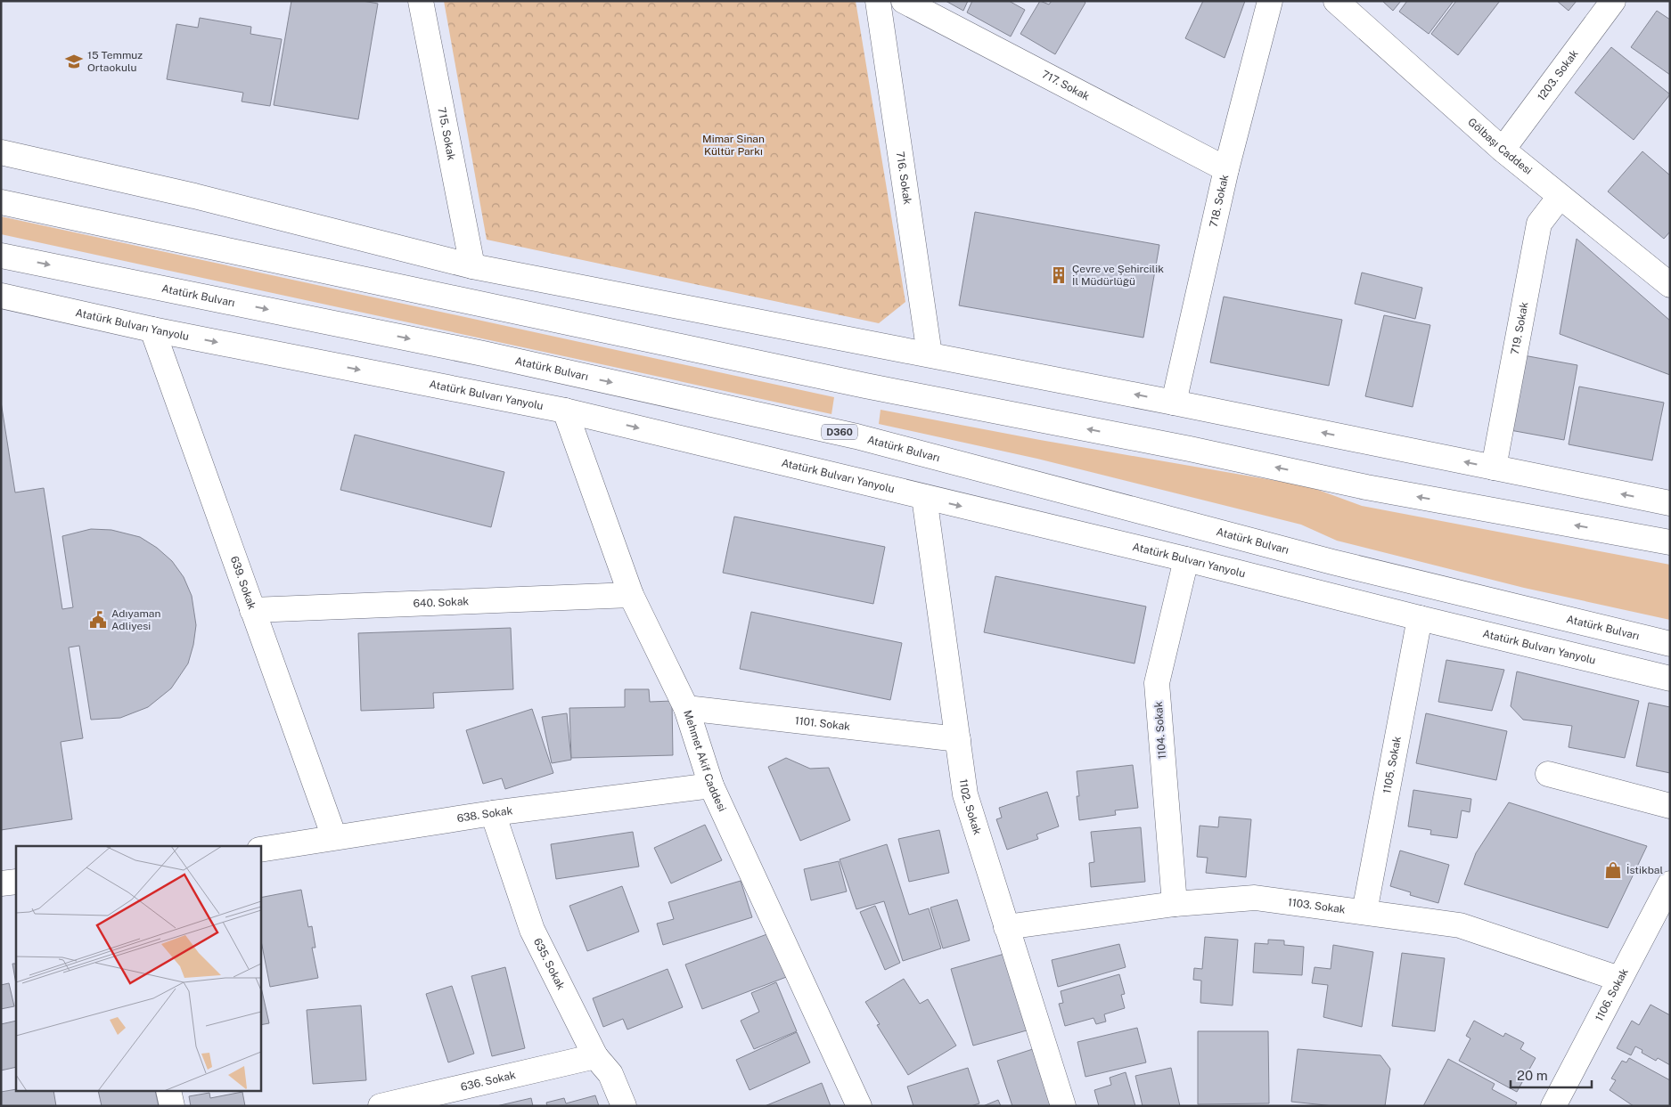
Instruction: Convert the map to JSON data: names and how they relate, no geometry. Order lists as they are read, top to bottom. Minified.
{"streets":{"main road":["1203. Sokak","717. Sokak","715. Sokak","Gölbaşı Caddesi","716. Sokak","718. Sokak","Atatürk Bulvarı","Atatürk Bulvarı Yanyolu","719. Sokak","D360","639. Sokak","640. Sokak","1101. Sokak","1104. Sokak","Mehmet Akif Caddesi","1105. Sokak","1102. Sokak","638. Sokak","1103. Sokak","635. Sokak","1106. Sokak","636. Sokak"]},"crossings":[["1203. Sokak","Gölbaşı Caddesi"],["717. Sokak","718. Sokak"],["Gölbaşı Caddesi","719. Sokak"],["Atatürk Bulvarı Yanyolu","639. Sokak"],["Atatürk Bulvarı Yanyolu","1104. Sokak"],["Atatürk Bulvarı Yanyolu","Mehmet Akif Caddesi"],["Atatürk Bulvarı Yanyolu","1105. Sokak"],["Atatürk Bulvarı Yanyolu","1102. Sokak"],["639. Sokak","640. Sokak"],["639. Sokak","638. Sokak"],["640. Sokak","Mehmet Akif Caddesi"],["1101. Sokak","Mehmet Akif Caddesi"],["1101. Sokak","1102. Sokak"],["1104. Sokak","1103. Sokak"],["Mehmet Akif Caddesi","638. Sokak"],["1105. Sokak","1103. Sokak"],["1102. Sokak","1103. Sokak"],["638. Sokak","635. Sokak"],["1103. Sokak","1106. Sokak"],["635. Sokak","636. Sokak"]],"parks":["Mimar Sinan Kültür Parkı"],"places":{"school or university":["15 Temmuz Ortaokulu"],"building":["Çevre ve Şehircilik İl Müdürlüğü"],"public building":["Adıyaman Adliyesi"],"shop":["İstikbal"]},"scale_bar":"20 m"}
